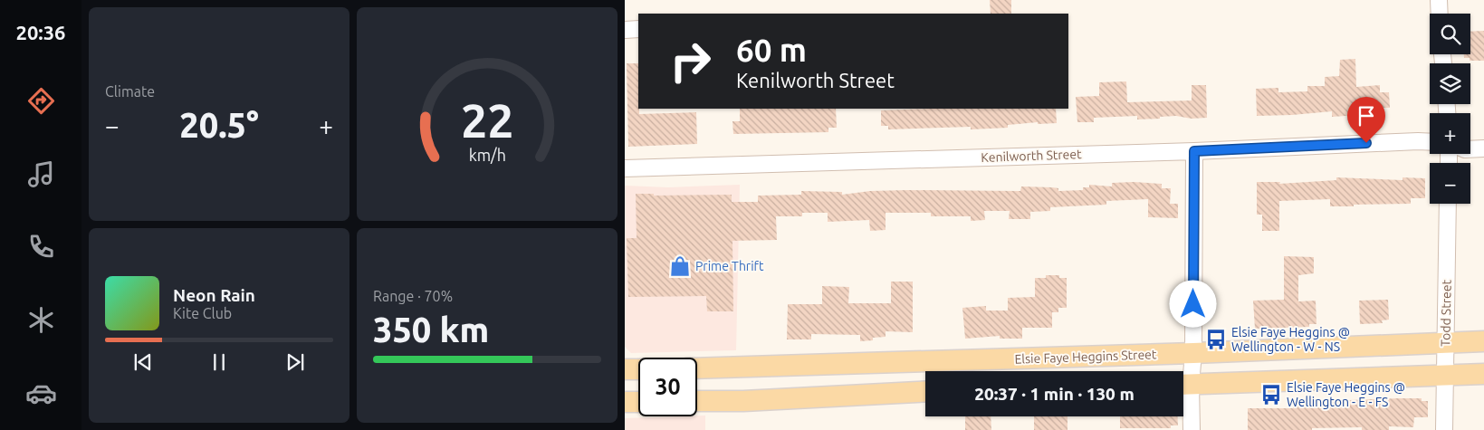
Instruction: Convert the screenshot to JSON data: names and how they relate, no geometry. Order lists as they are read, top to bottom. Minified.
{"streets":{"main road":["Elsie Faye Heggins Street"],"street":["Kenilworth Street","Todd Street"]},"crossings":[["Todd Street","Elsie Faye Heggins Street"]],"places":{"shop":["Prime Thrift"],"bus stop":["Elsie Faye Heggins @ Wellington - W - NS","Elsie Faye Heggins @ Wellington - E - FS"]},"page":{"tabs":"20:36","tile":["Climate",["Range · 70%","350 km"]],"map_buttons":["+","−"],"turn":["60 m","Kenilworth Street"],"heat":["−","20.5°","+"],"song":["Neon Rain","Kite Club"],"limit":"30","trip":"20:37 · 1 min · 130 m","gauge":["22","km/h"]}}
